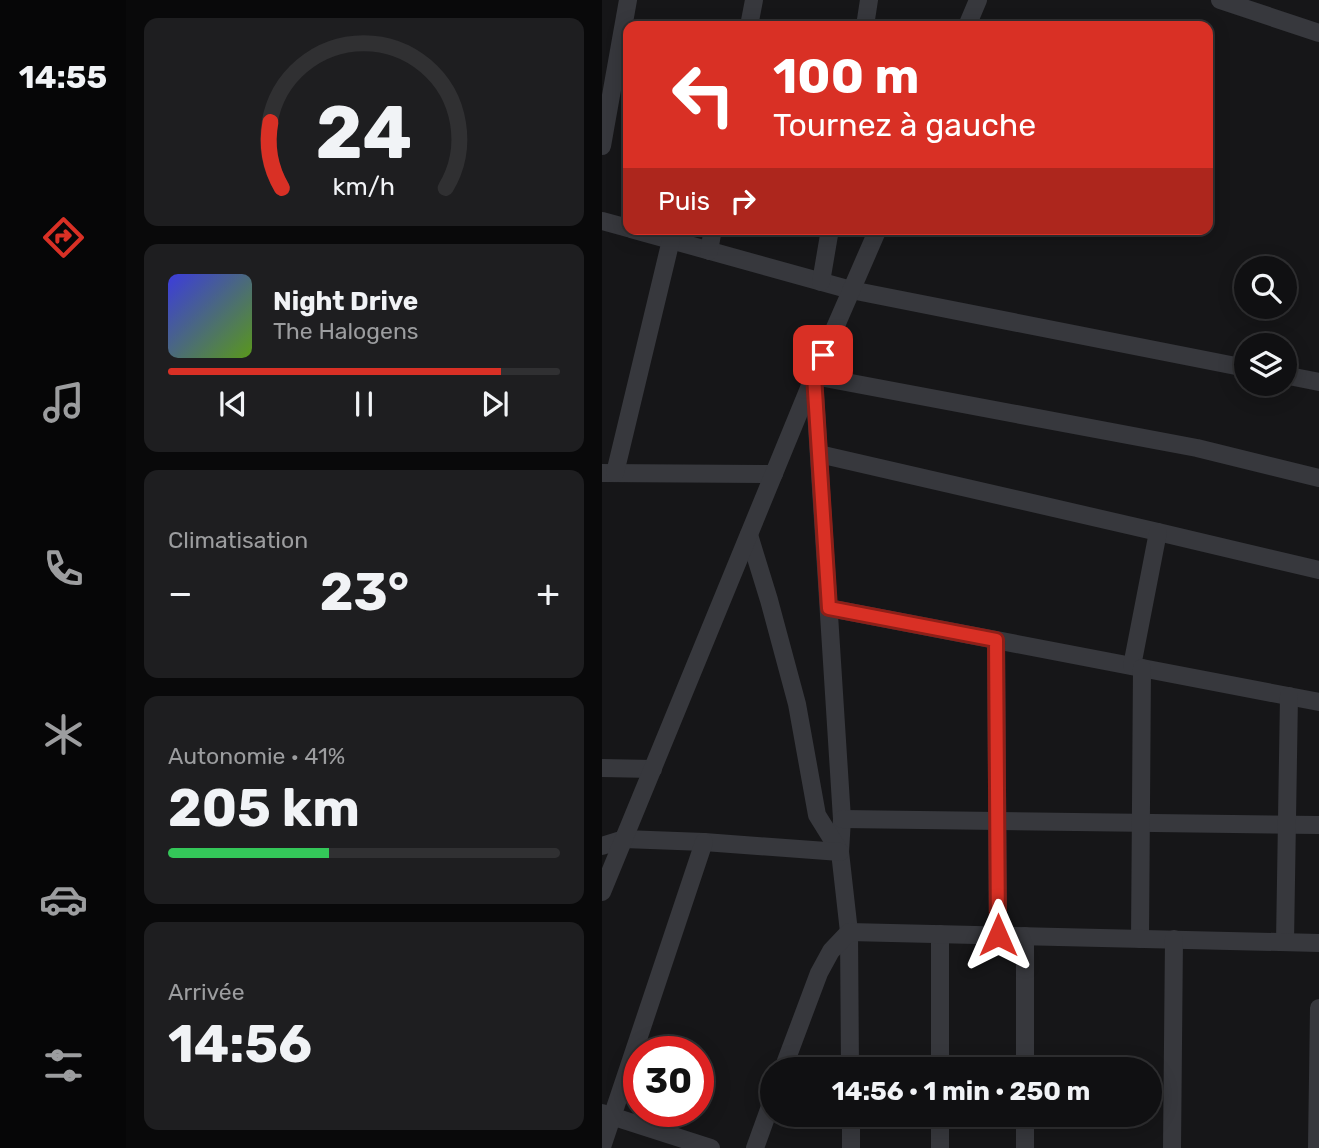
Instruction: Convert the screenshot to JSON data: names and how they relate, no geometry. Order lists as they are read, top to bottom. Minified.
{"page":{"tabs":"14:55","turn":["100 m","Tournez à gauche"],"then":"Puis","song":["Night Drive","The Halogens"],"tile":["Climatisation",["Autonomie · 41%","205 km"],["Arrivée","14:56"]],"heat":["−","23°","+"],"limit":"30","trip":"14:56 · 1 min · 250 m","gauge":["24","km/h"]}}
